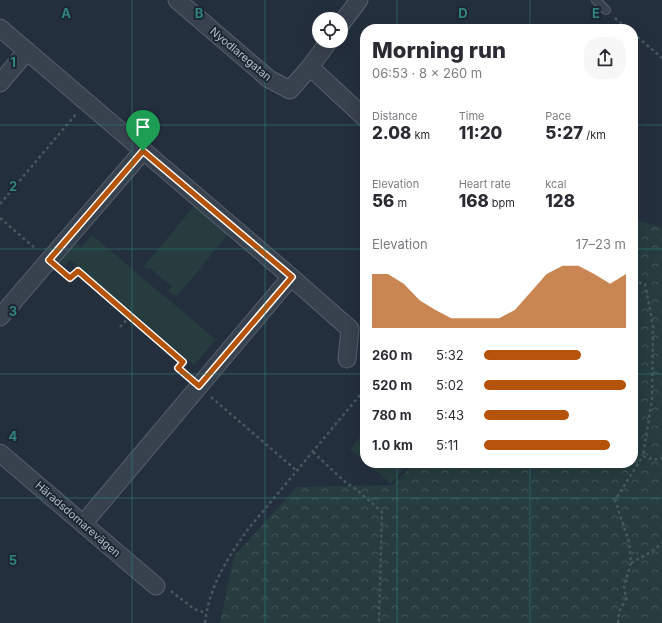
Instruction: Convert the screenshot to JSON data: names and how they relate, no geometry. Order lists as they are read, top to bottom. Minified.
{"streets":{"street":["Nyodlaregatan","Häradsdomarevägen"]},"page":{"heading":["Morning run","06:53 · 8 × 260 m"],"stats":[["Distance","2.08 km"],["Time","11:20"],["Pace","5:27 /km"],["Elevation","56 m"],["Heart rate","168 bpm"],["kcal","128"]],"chart":["Elevation","17–23 m"],"list":[{"name":"260 m","note":"5:32"},{"name":"520 m","note":"5:02"},{"name":"780 m","note":"5:43"},{"name":"1.0 km","note":"5:11"}]},"grid":{"columns":["A","B","D","E"],"rows":["1","2","3","4","5"]}}
